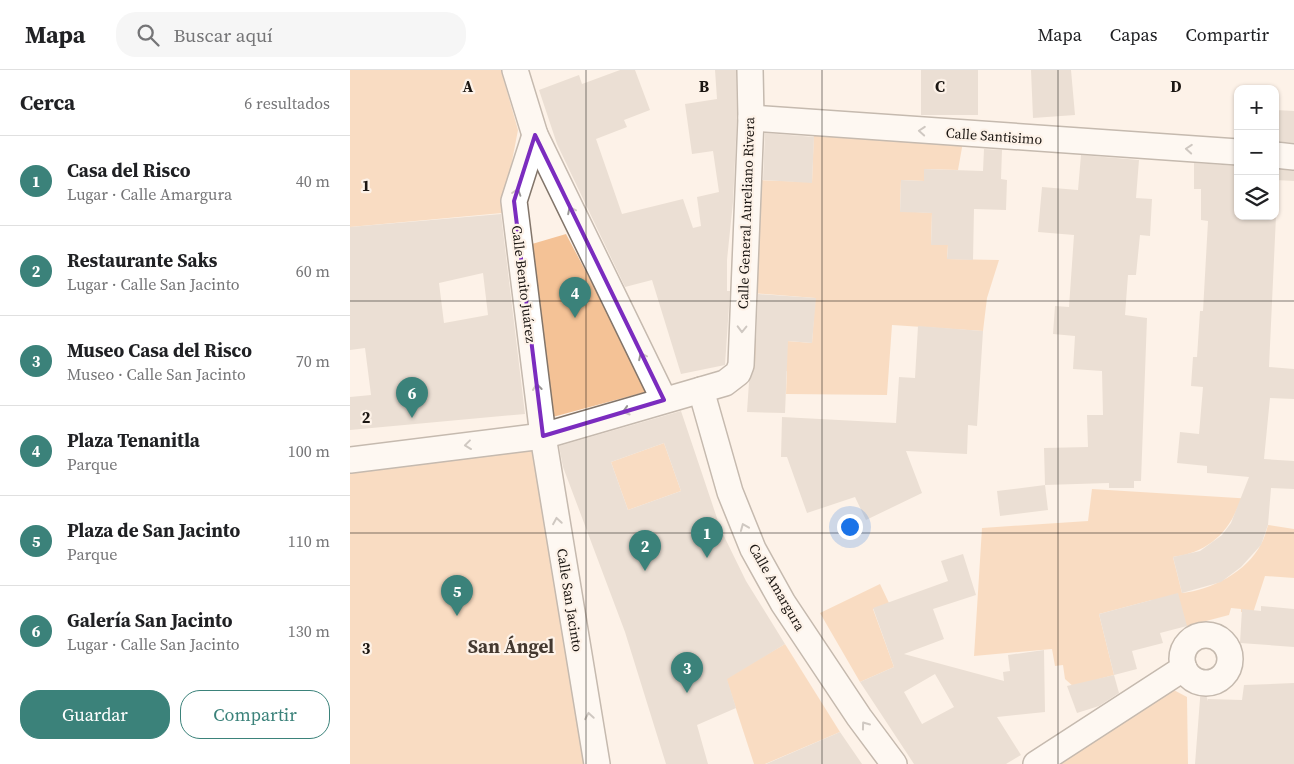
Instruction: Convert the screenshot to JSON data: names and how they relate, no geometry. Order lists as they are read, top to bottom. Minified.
{"streets":{"street":["Calle Santisimo","Calle General Aureliano Rivera","Calle Benito Juárez","Calle Amargura","Calle San Jacinto"]},"crossings":[["Calle Santisimo","Calle General Aureliano Rivera"],["Calle General Aureliano Rivera","Calle Amargura"],["Calle Benito Juárez","Calle San Jacinto"]],"one_way":["Calle Santisimo","Calle General Aureliano Rivera","Calle Amargura","Calle San Jacinto"],"districts":["San Ángel"],"page":{"header":"Mapa","search":"Buscar aquí","nav":["Mapa","Capas","Compartir"],"heading":["Cerca","6 resultados"],"map_buttons":["+","−"],"list":[{"mark":"1","name":"Casa del Risco","note":"Lugar · Calle Amargura","value":"40 m"},{"mark":"2","name":"Restaurante Saks","note":"Lugar · Calle San Jacinto","value":"60 m"},{"mark":"3","name":"Museo Casa del Risco","note":"Museo · Calle San Jacinto","value":"70 m"},{"mark":"4","name":"Plaza Tenanitla","note":"Parque","value":"100 m"},{"mark":"5","name":"Plaza de San Jacinto","note":"Parque","value":"110 m"},{"mark":"6","name":"Galería San Jacinto","note":"Lugar · Calle San Jacinto","value":"130 m"}],"pins":["4","6","1","2","5","3"],"buttons":["Guardar","Compartir"]},"grid":{"columns":["A","B","C","D"],"rows":["1","2","3"]}}
